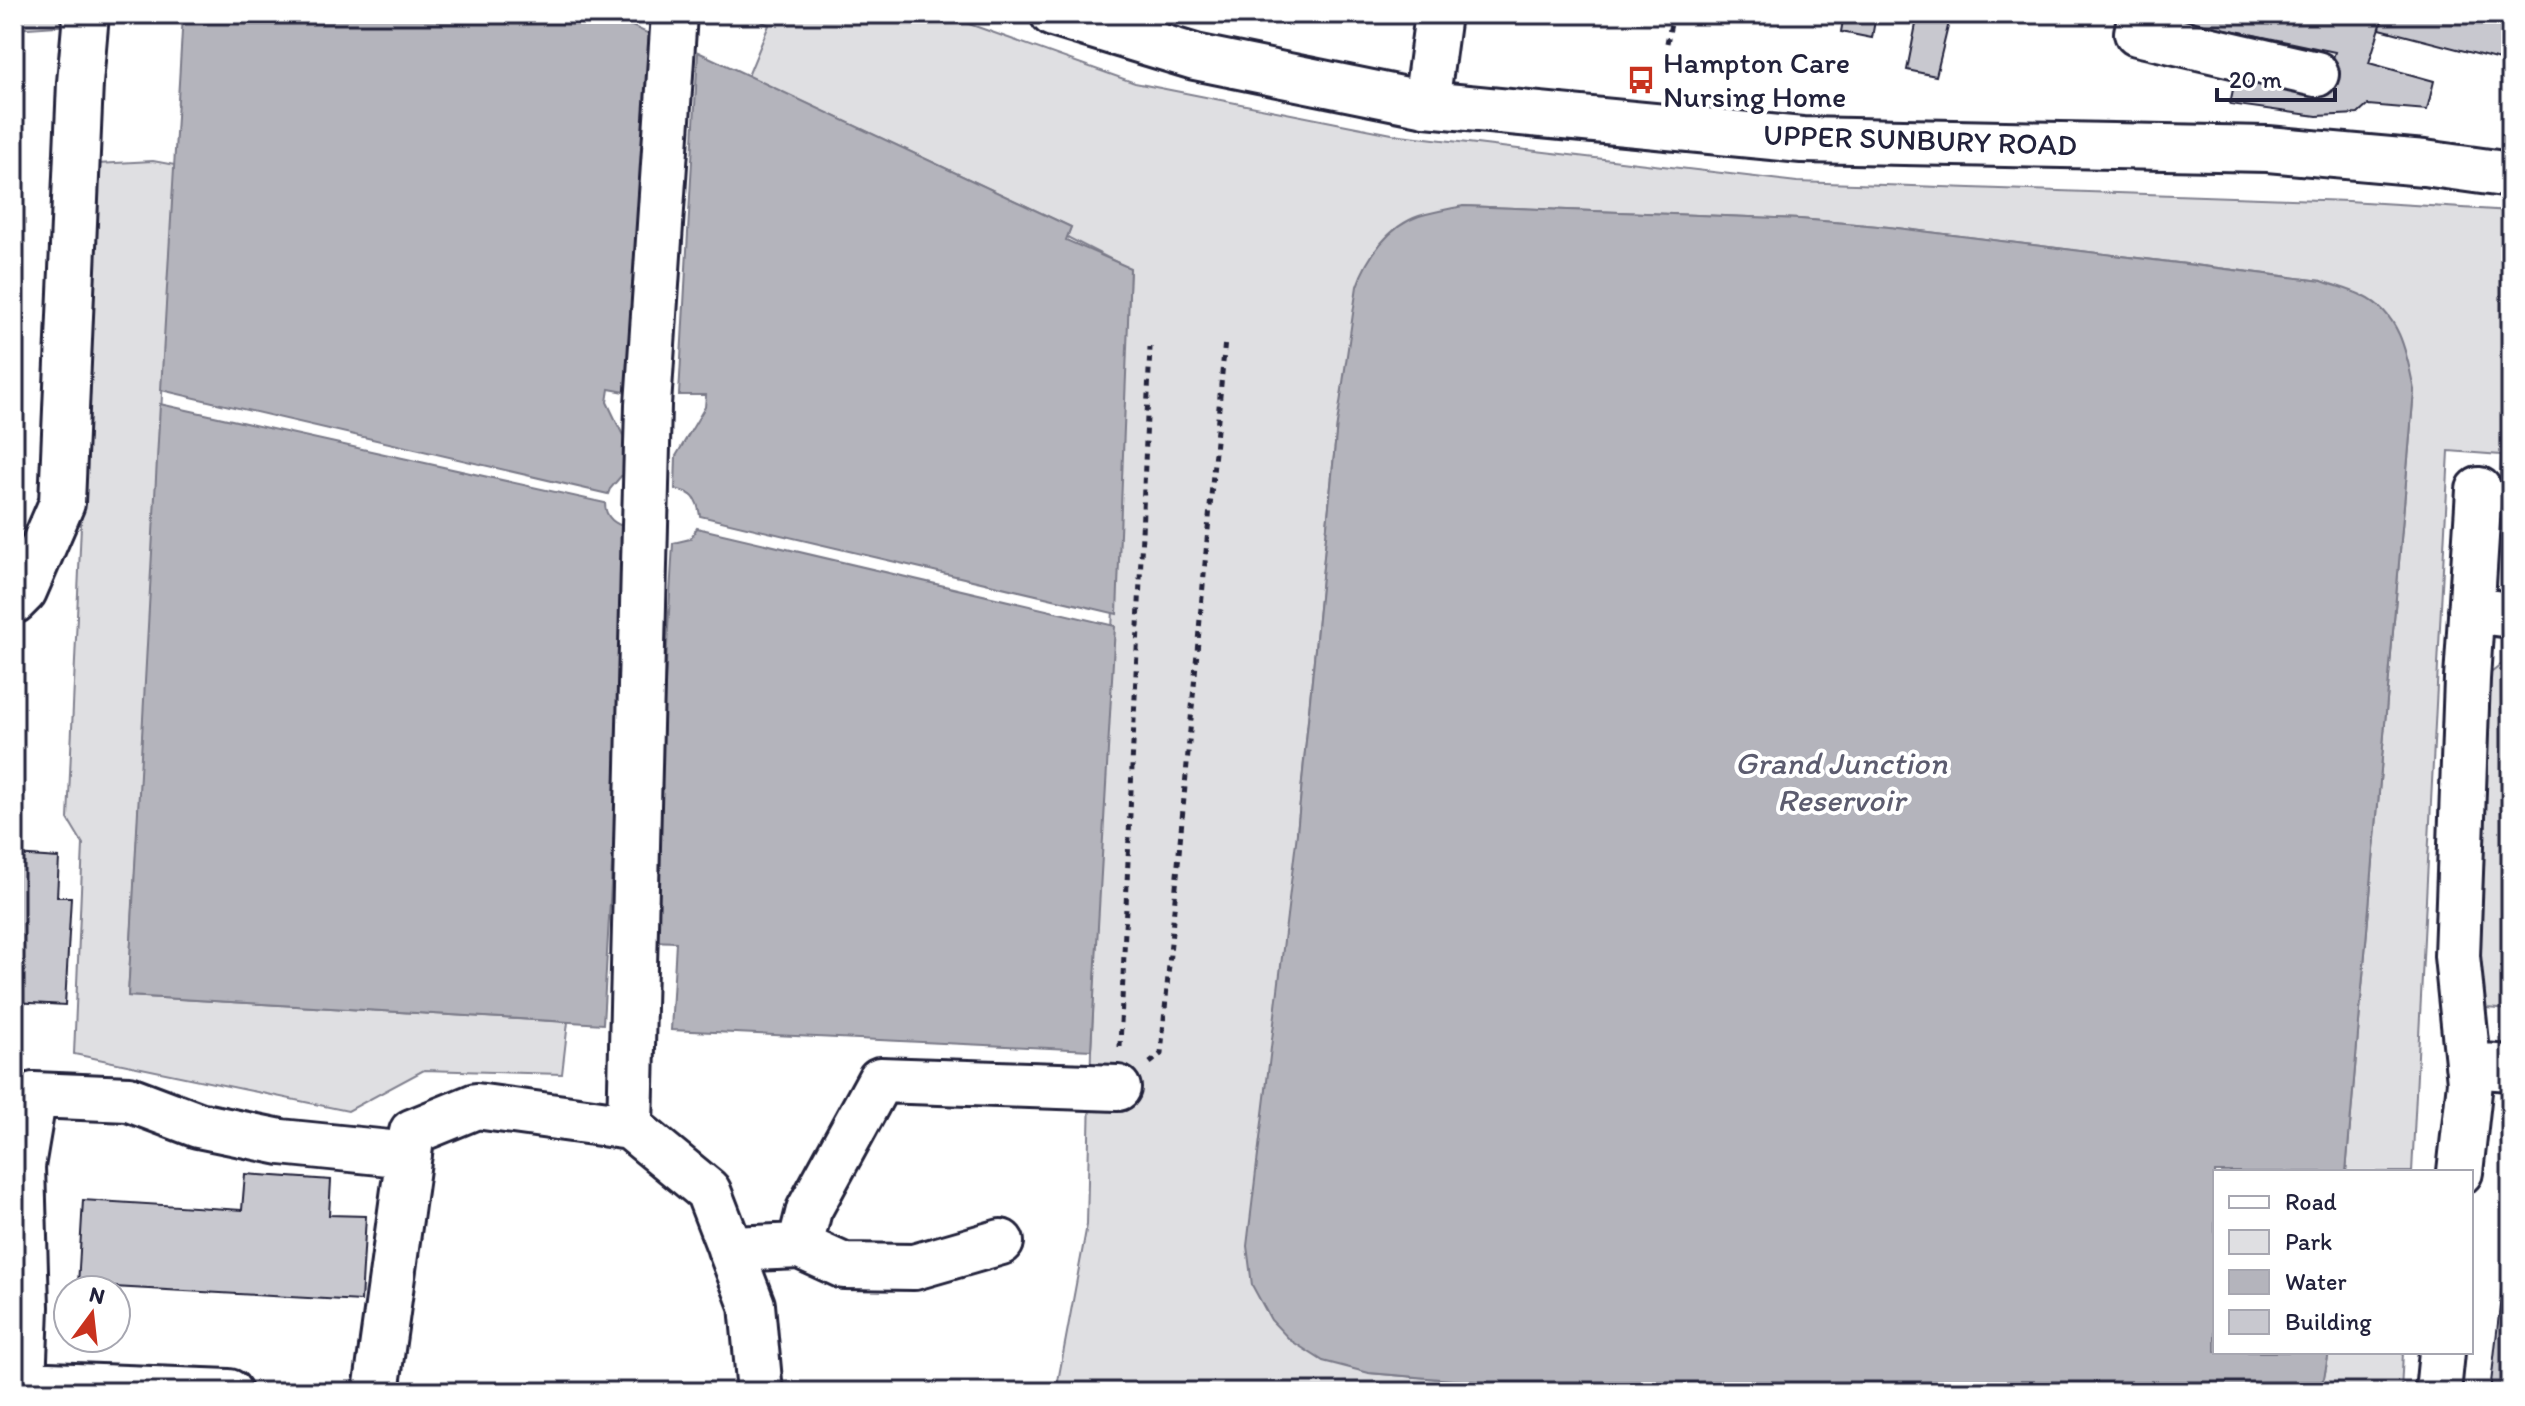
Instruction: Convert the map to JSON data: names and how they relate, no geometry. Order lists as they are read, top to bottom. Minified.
{"streets":{"main road":["UPPER SUNBURY ROAD"]},"water":["Grand Junction Reservoir"],"places":{"bus stop":["Hampton Care Nursing Home"]},"legend":["Road","Park","Water","Building"],"scale_bar":"20 m","north":"top"}
